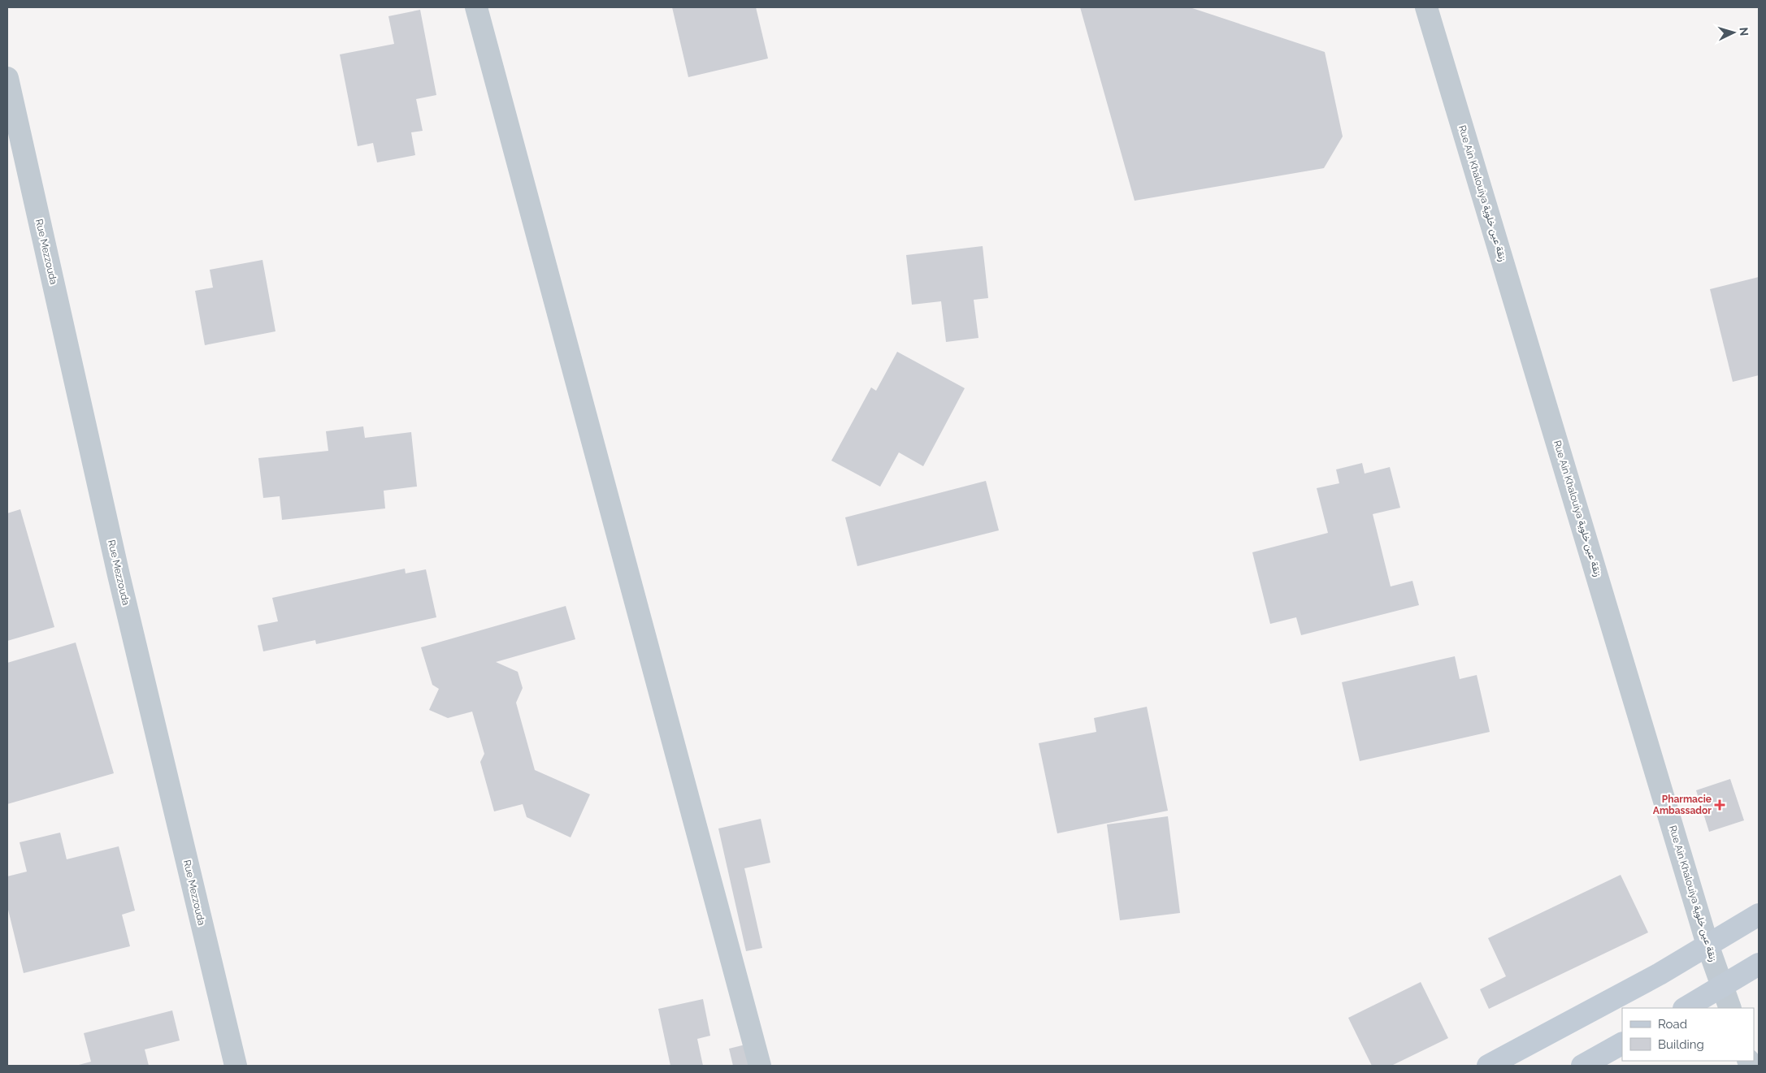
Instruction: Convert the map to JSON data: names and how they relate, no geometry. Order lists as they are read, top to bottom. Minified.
{"streets":{"street":["Rue Ain Khalouiya زنقة عين خلوية","Rue Mezzouda"]},"places":{"health":["Pharmacie Ambassador"]},"legend":["Road","Building"],"north":"right"}
